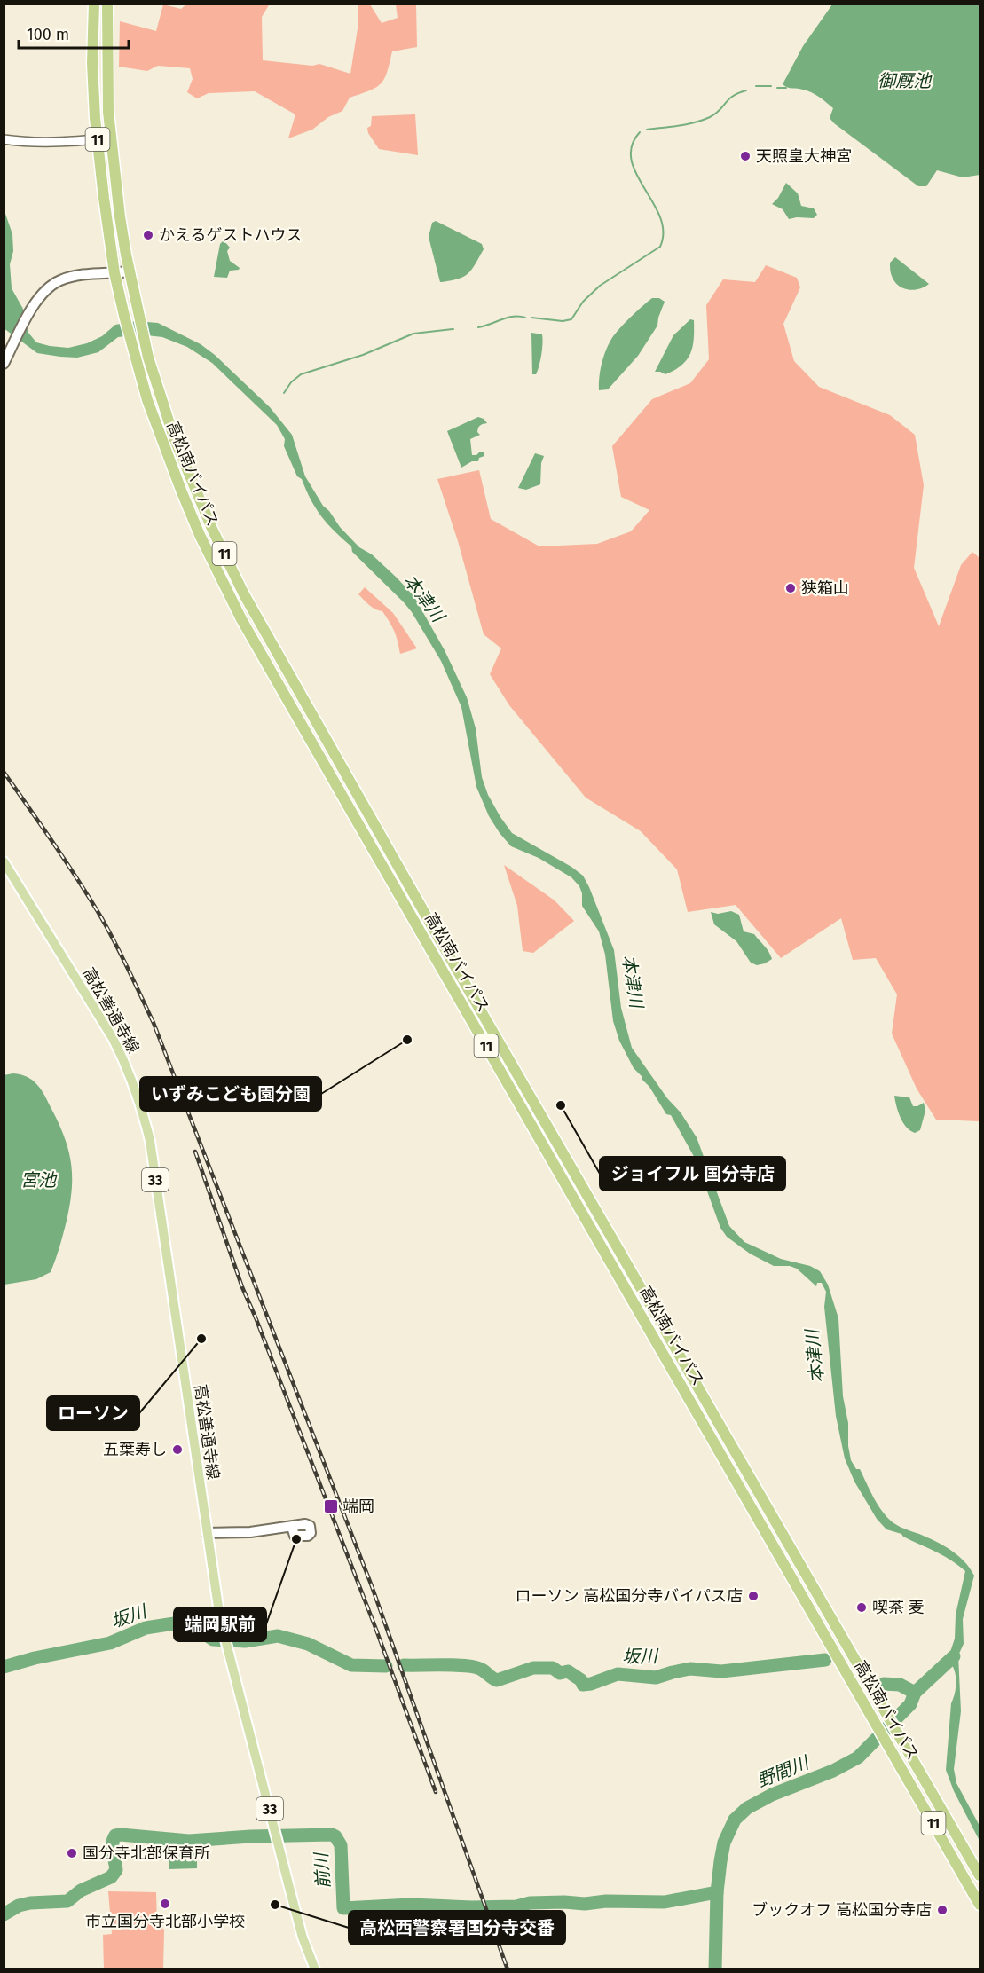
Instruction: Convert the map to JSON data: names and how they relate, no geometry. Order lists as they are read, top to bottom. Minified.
{"streets":{"highway":["11","高松南バイパス"],"main road":["高松善通寺線","33"]},"water":["御厩池","本津川","宮池","坂川","野間川","前川"],"places":{"other":["天照皇大神宮","かえるゲストハウス","狭箱山","いずみこども園分園","ジョイフル 国分寺店","ローソン","五葉寿し","端岡駅前","ローソン 高松国分寺バイパス店","喫茶 麦","国分寺北部保育所","市立国分寺北部小学校","高松西警察署国分寺交番","ブックオフ 高松国分寺店"],"transit":["端岡"]},"scale_bar":"100 m"}
